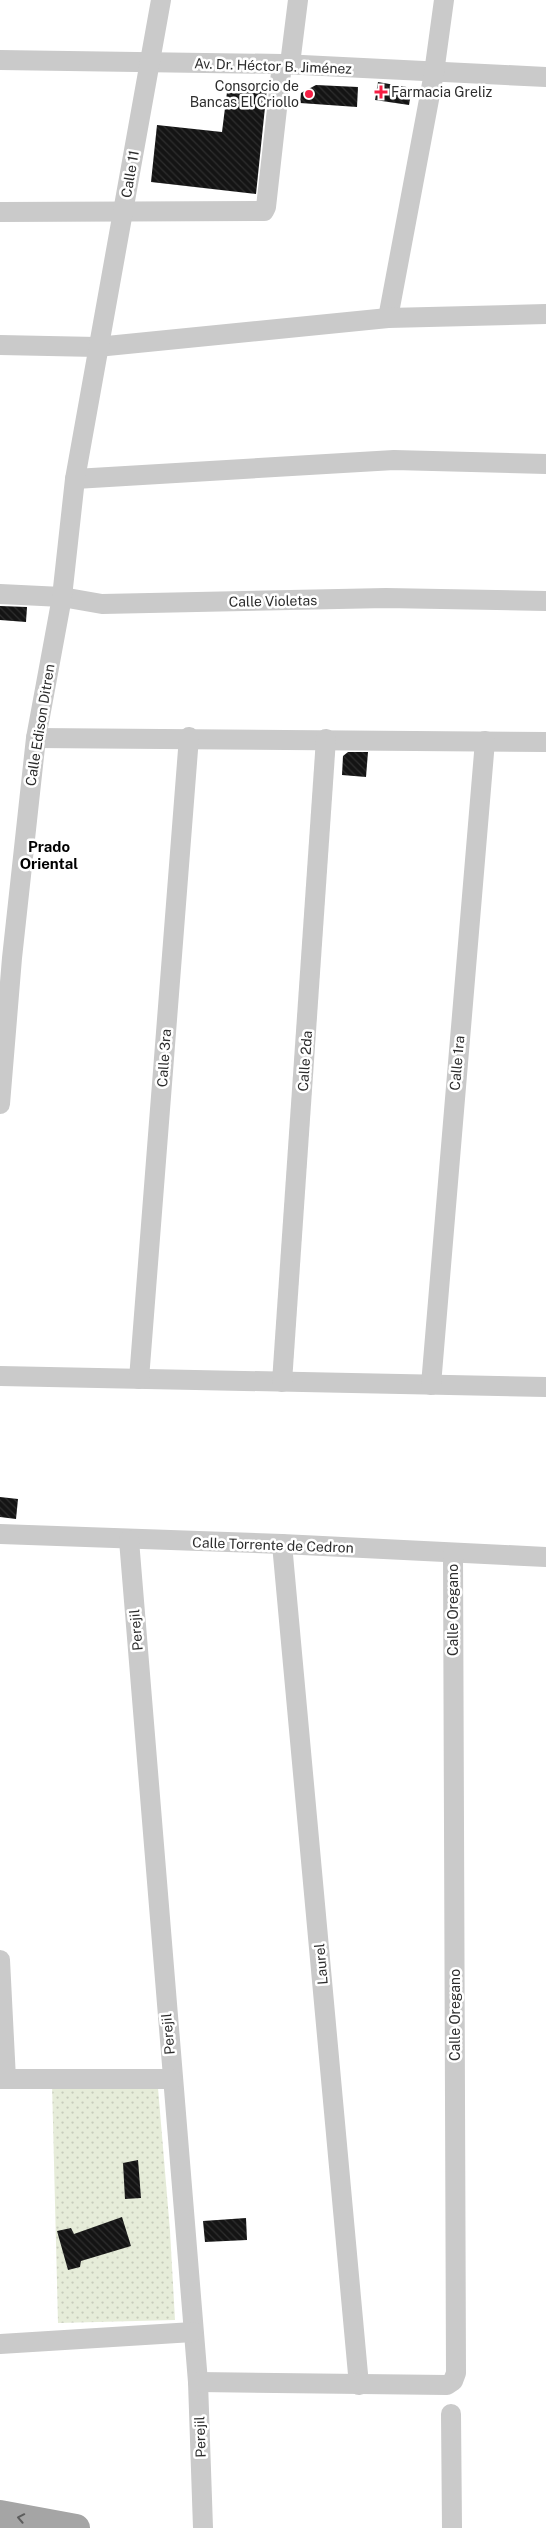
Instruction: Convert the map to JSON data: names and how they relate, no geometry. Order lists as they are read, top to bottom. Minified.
{"streets":{"street":["Av. Dr. Héctor B. Jiménez","Calle 11","Calle Violetas","Calle Edison Ditren","Calle 3ra","Calle 2da","Calle 1ra","Calle Torrente de Cedron","Calle Oregano","Perejil","Laurel"]},"crossings":[["Av. Dr. Héctor B. Jiménez","Calle 11"],["Calle 11","Calle Edison Ditren"],["Calle Violetas","Calle Edison Ditren"],["Calle Torrente de Cedron","Calle Oregano"],["Calle Torrente de Cedron","Perejil"],["Calle Torrente de Cedron","Laurel"],["Calle Oregano","Laurel"]],"districts":["Prado Oriental"],"places":{"health":["Farmacia Greliz"],"other":["Consorcio de Bancas El Criollo"]}}
